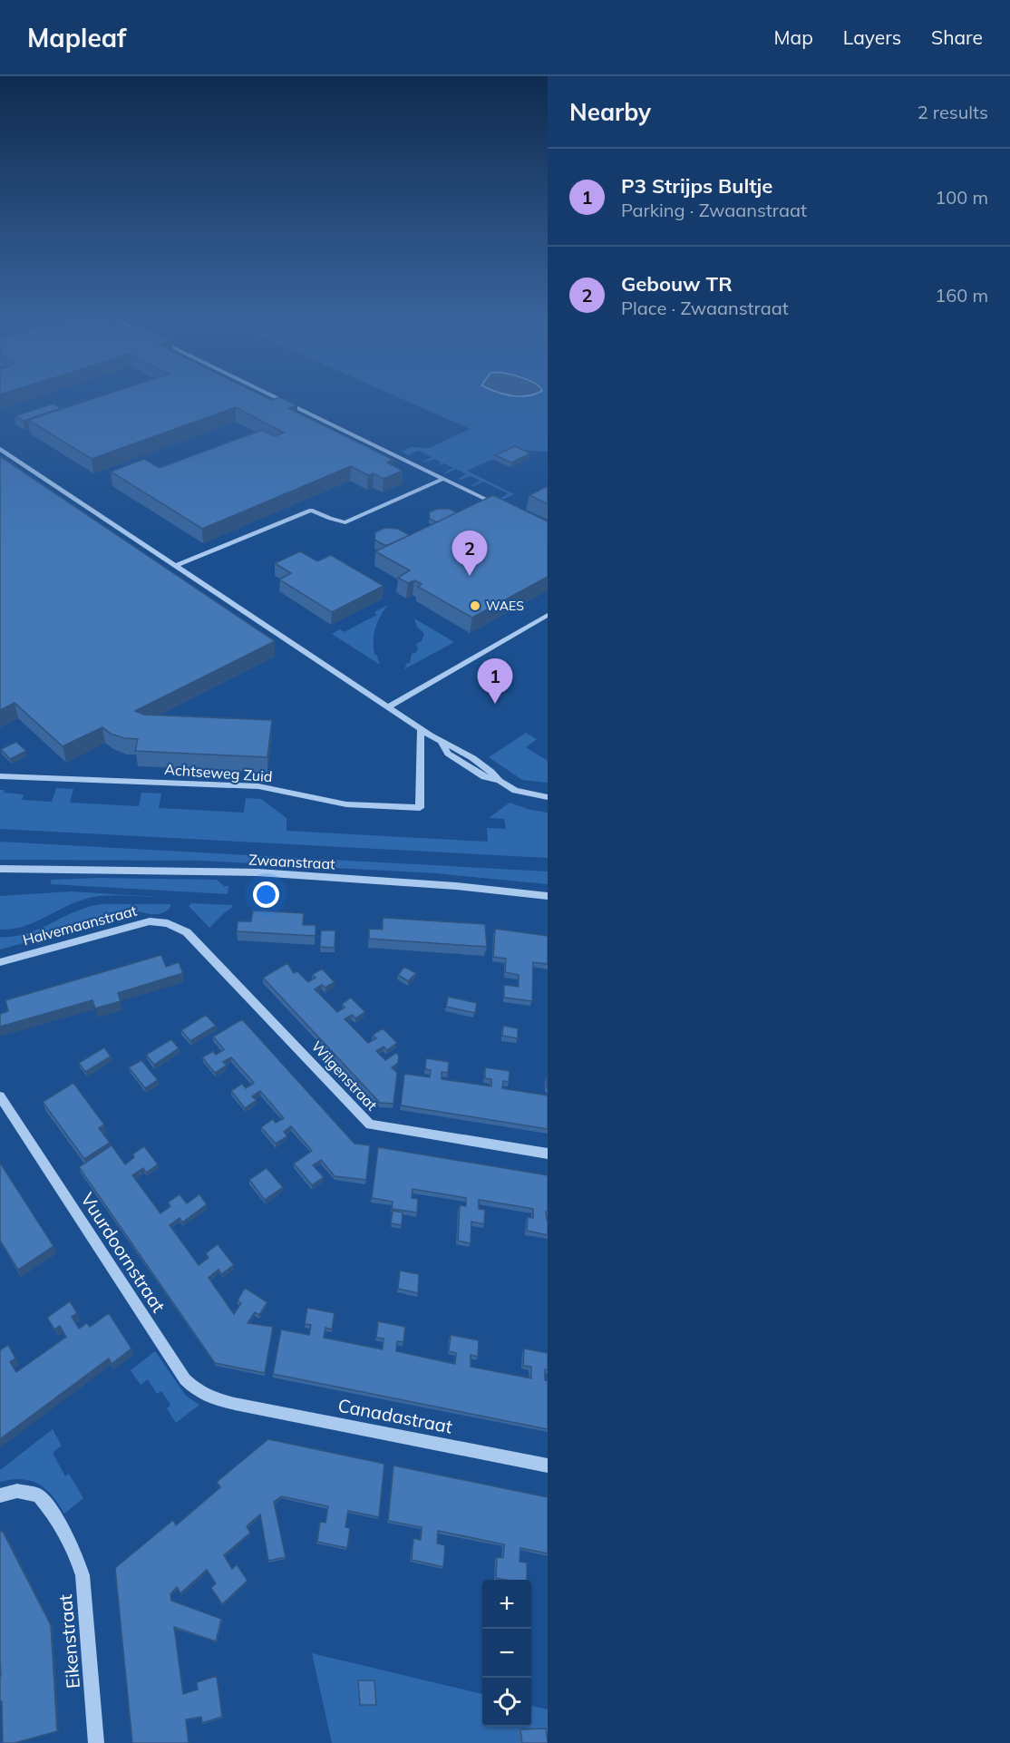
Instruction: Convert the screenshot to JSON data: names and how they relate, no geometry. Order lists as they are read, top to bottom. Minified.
{"streets":{"street":["Achtseweg Zuid","Zwaanstraat","Halvemaanstraat","Wilgenstraat","Vuurdoornstraat","Canadastraat","Eikenstraat"]},"crossings":[["Halvemaanstraat","Wilgenstraat"],["Vuurdoornstraat","Canadastraat"]],"places":["WAES"],"page":{"header":"Mapleaf","nav":["Map","Layers","Share"],"heading":["Nearby","2 results"],"list":[{"mark":"1","name":"P3 Strijps Bultje","note":"Parking · Zwaanstraat","value":"100 m"},{"mark":"2","name":"Gebouw TR","note":"Place · Zwaanstraat","value":"160 m"}],"pins":["2","1"],"map_buttons":["+","−"]}}
